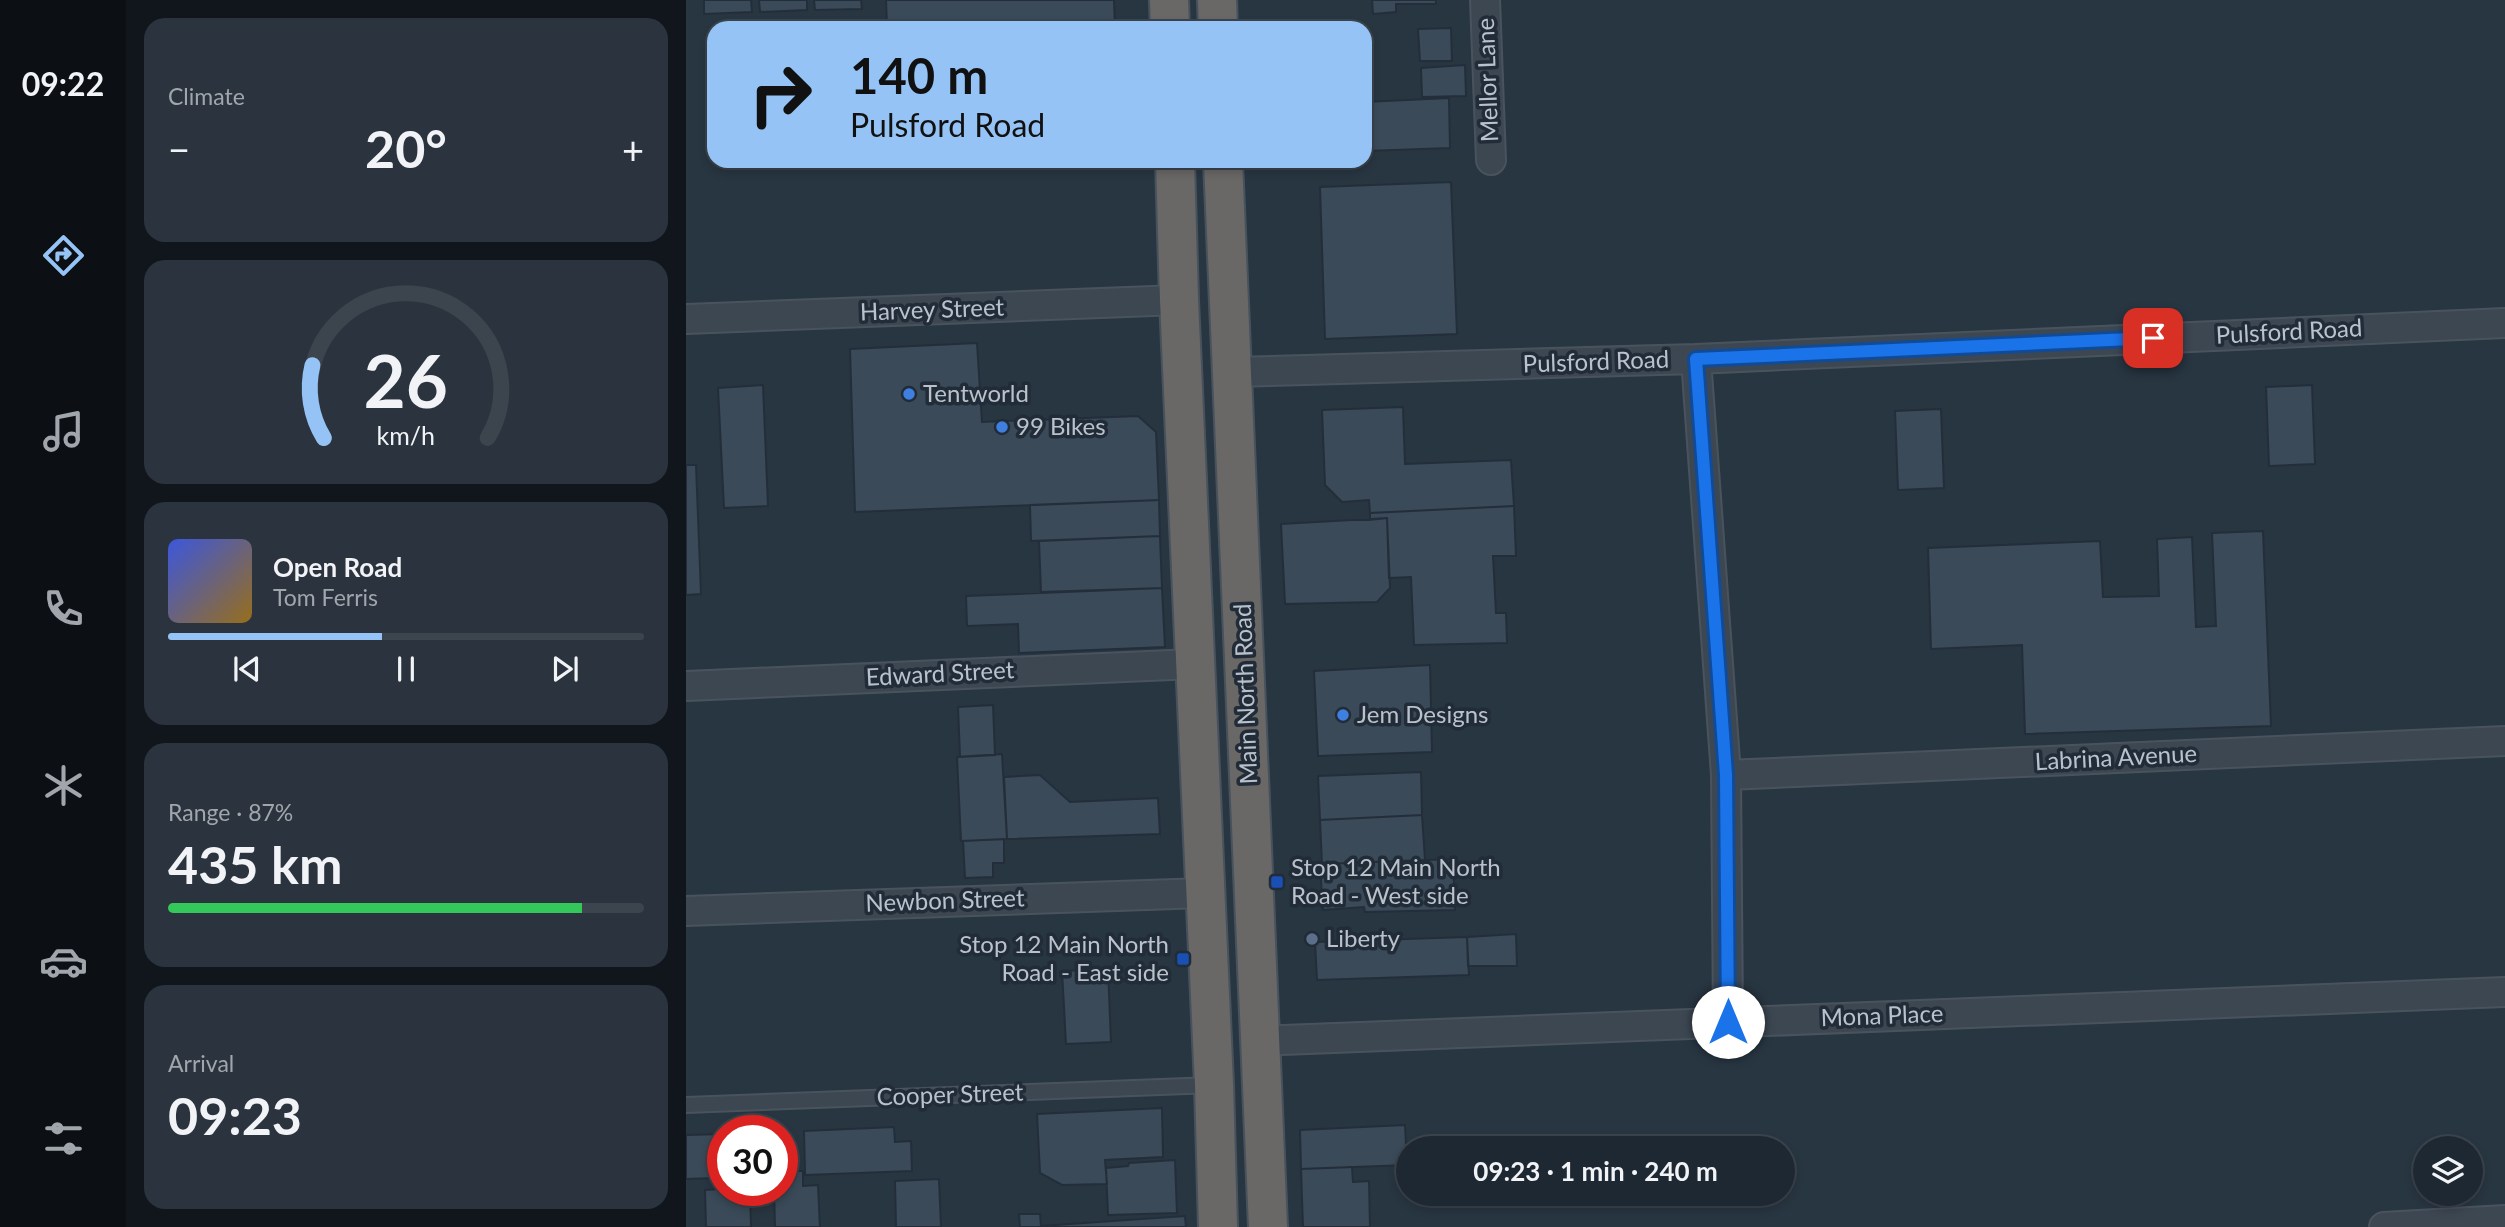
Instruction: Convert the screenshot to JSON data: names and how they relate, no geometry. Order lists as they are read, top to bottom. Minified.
{"streets":{"highway":["Main North Road"],"street":["Mellor Lane","Harvey Street","Pulsford Road","Edward Street","Labrina Avenue","Newbon Street","Mona Place"],"lane":["Cooper Street"]},"crossings":[["Harvey Street","Main North Road"],["Pulsford Road","Main North Road"],["Edward Street","Main North Road"],["Main North Road","Newbon Street"],["Main North Road","Mona Place"],["Main North Road","Cooper Street"]],"places":{"other":["Tentworld","99 Bikes","Jem Designs","Liberty"],"transit":["Stop 12 Main North Road - West side","Stop 12 Main North Road - East side"]},"page":{"tabs":"09:22","tile":["Climate",["Range · 87%","435 km"],["Arrival","09:23"]],"turn":["140 m","Pulsford Road"],"heat":["−","20°","+"],"song":["Open Road","Tom Ferris"],"limit":"30","trip":"09:23 · 1 min · 240 m","gauge":["26","km/h"]}}
